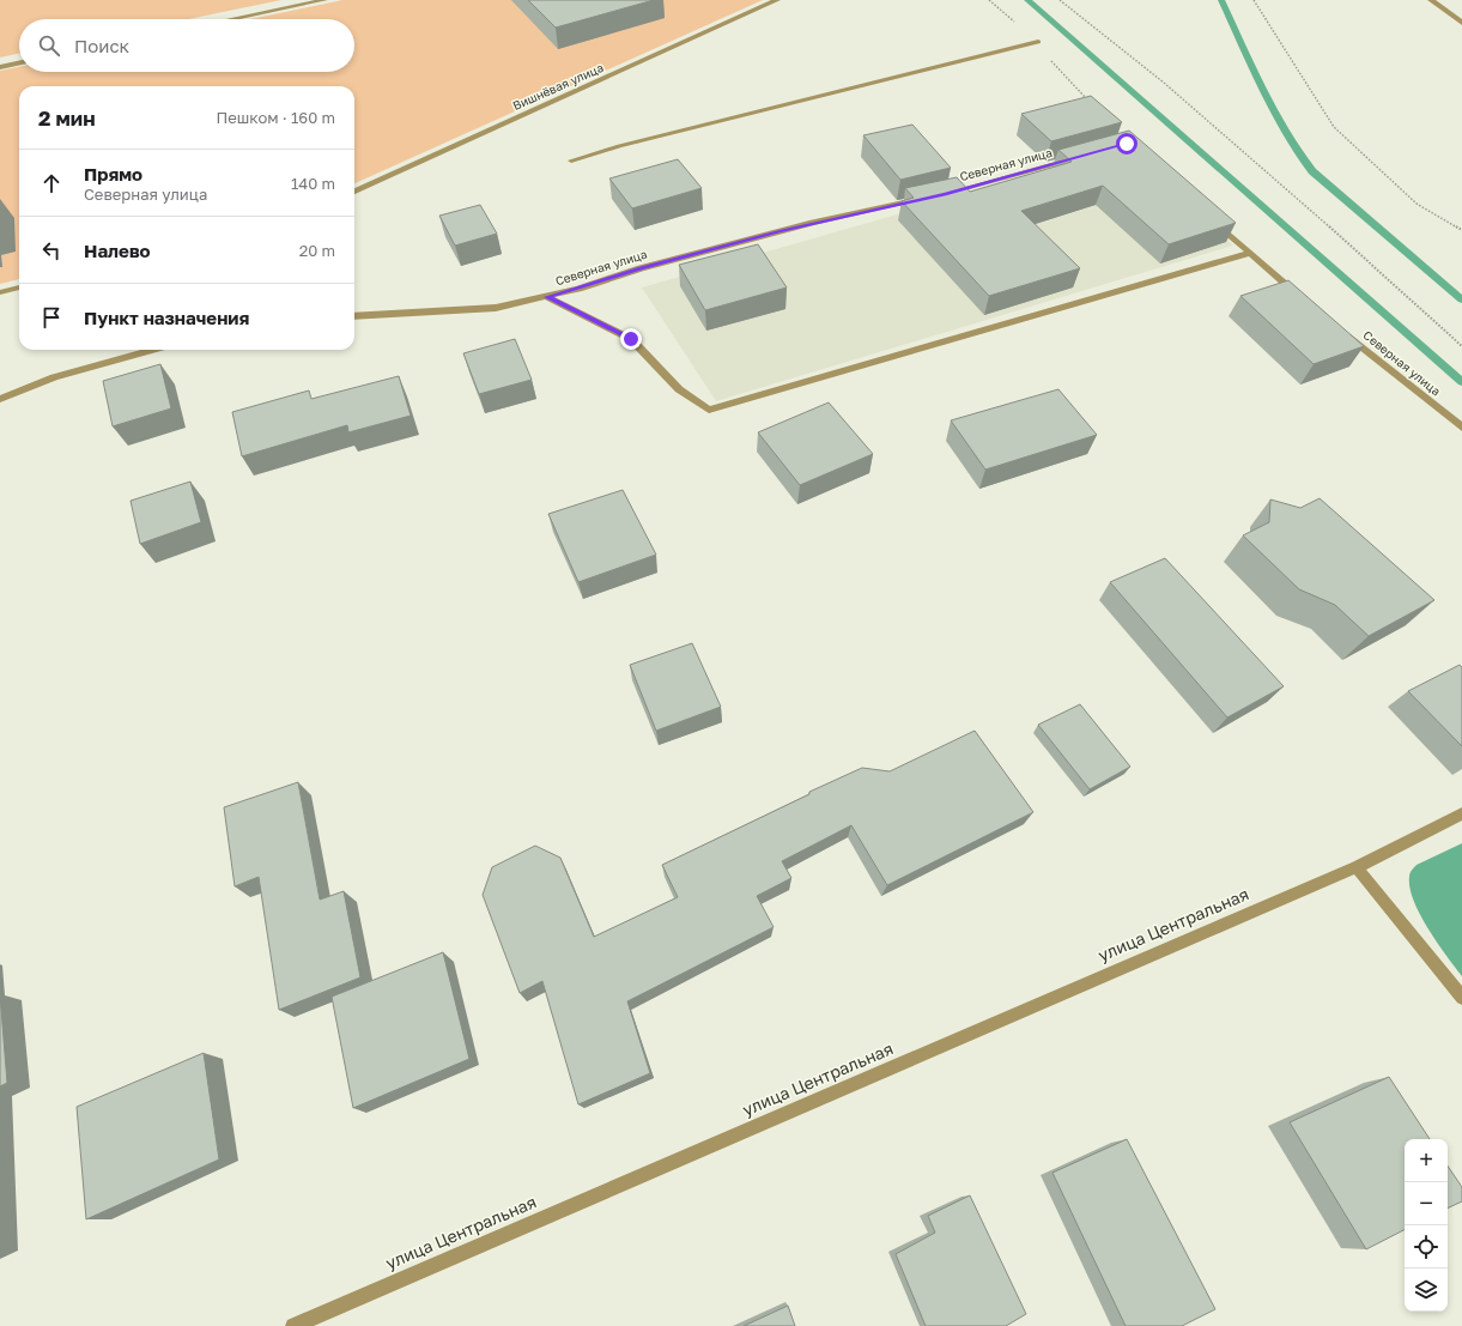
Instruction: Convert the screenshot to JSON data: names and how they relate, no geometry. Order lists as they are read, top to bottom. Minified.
{"streets":{"street":["Вишнёвая улица","Северная улица","улица Центральная"]},"page":{"search":"Поиск","heading":["2 мин","Пешком · 160 m"],"list":[["Прямо","Северная улица","140 m"],["Налево","20 m"],"Пункт назначения"],"map_buttons":["+","−"]}}
